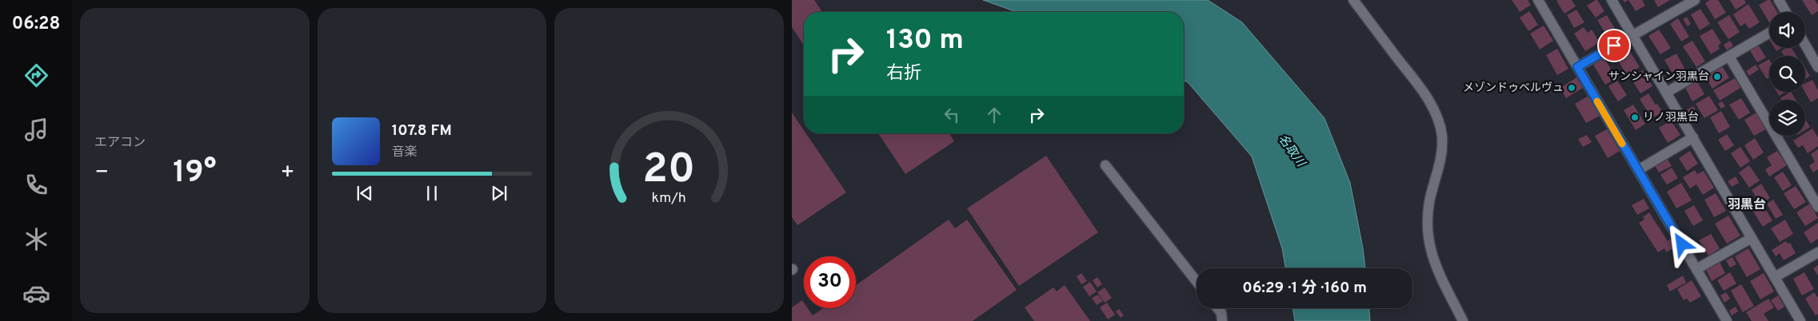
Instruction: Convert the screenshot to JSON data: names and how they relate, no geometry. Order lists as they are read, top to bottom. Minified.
{"districts":["羽黒台"],"water":["名取川"],"places":["サンシャイン羽黒台","メゾンドゥベルヴュ","リノ羽黒台"],"page":{"tabs":"06:28","tile":"エアコン","turn":["130 m","右折"],"song":["107.8 FM","音楽"],"heat":["−","19°","+"],"limit":"30","trip":"06:29 · 1 分 · 160 m","gauge":["20","km/h"]}}
